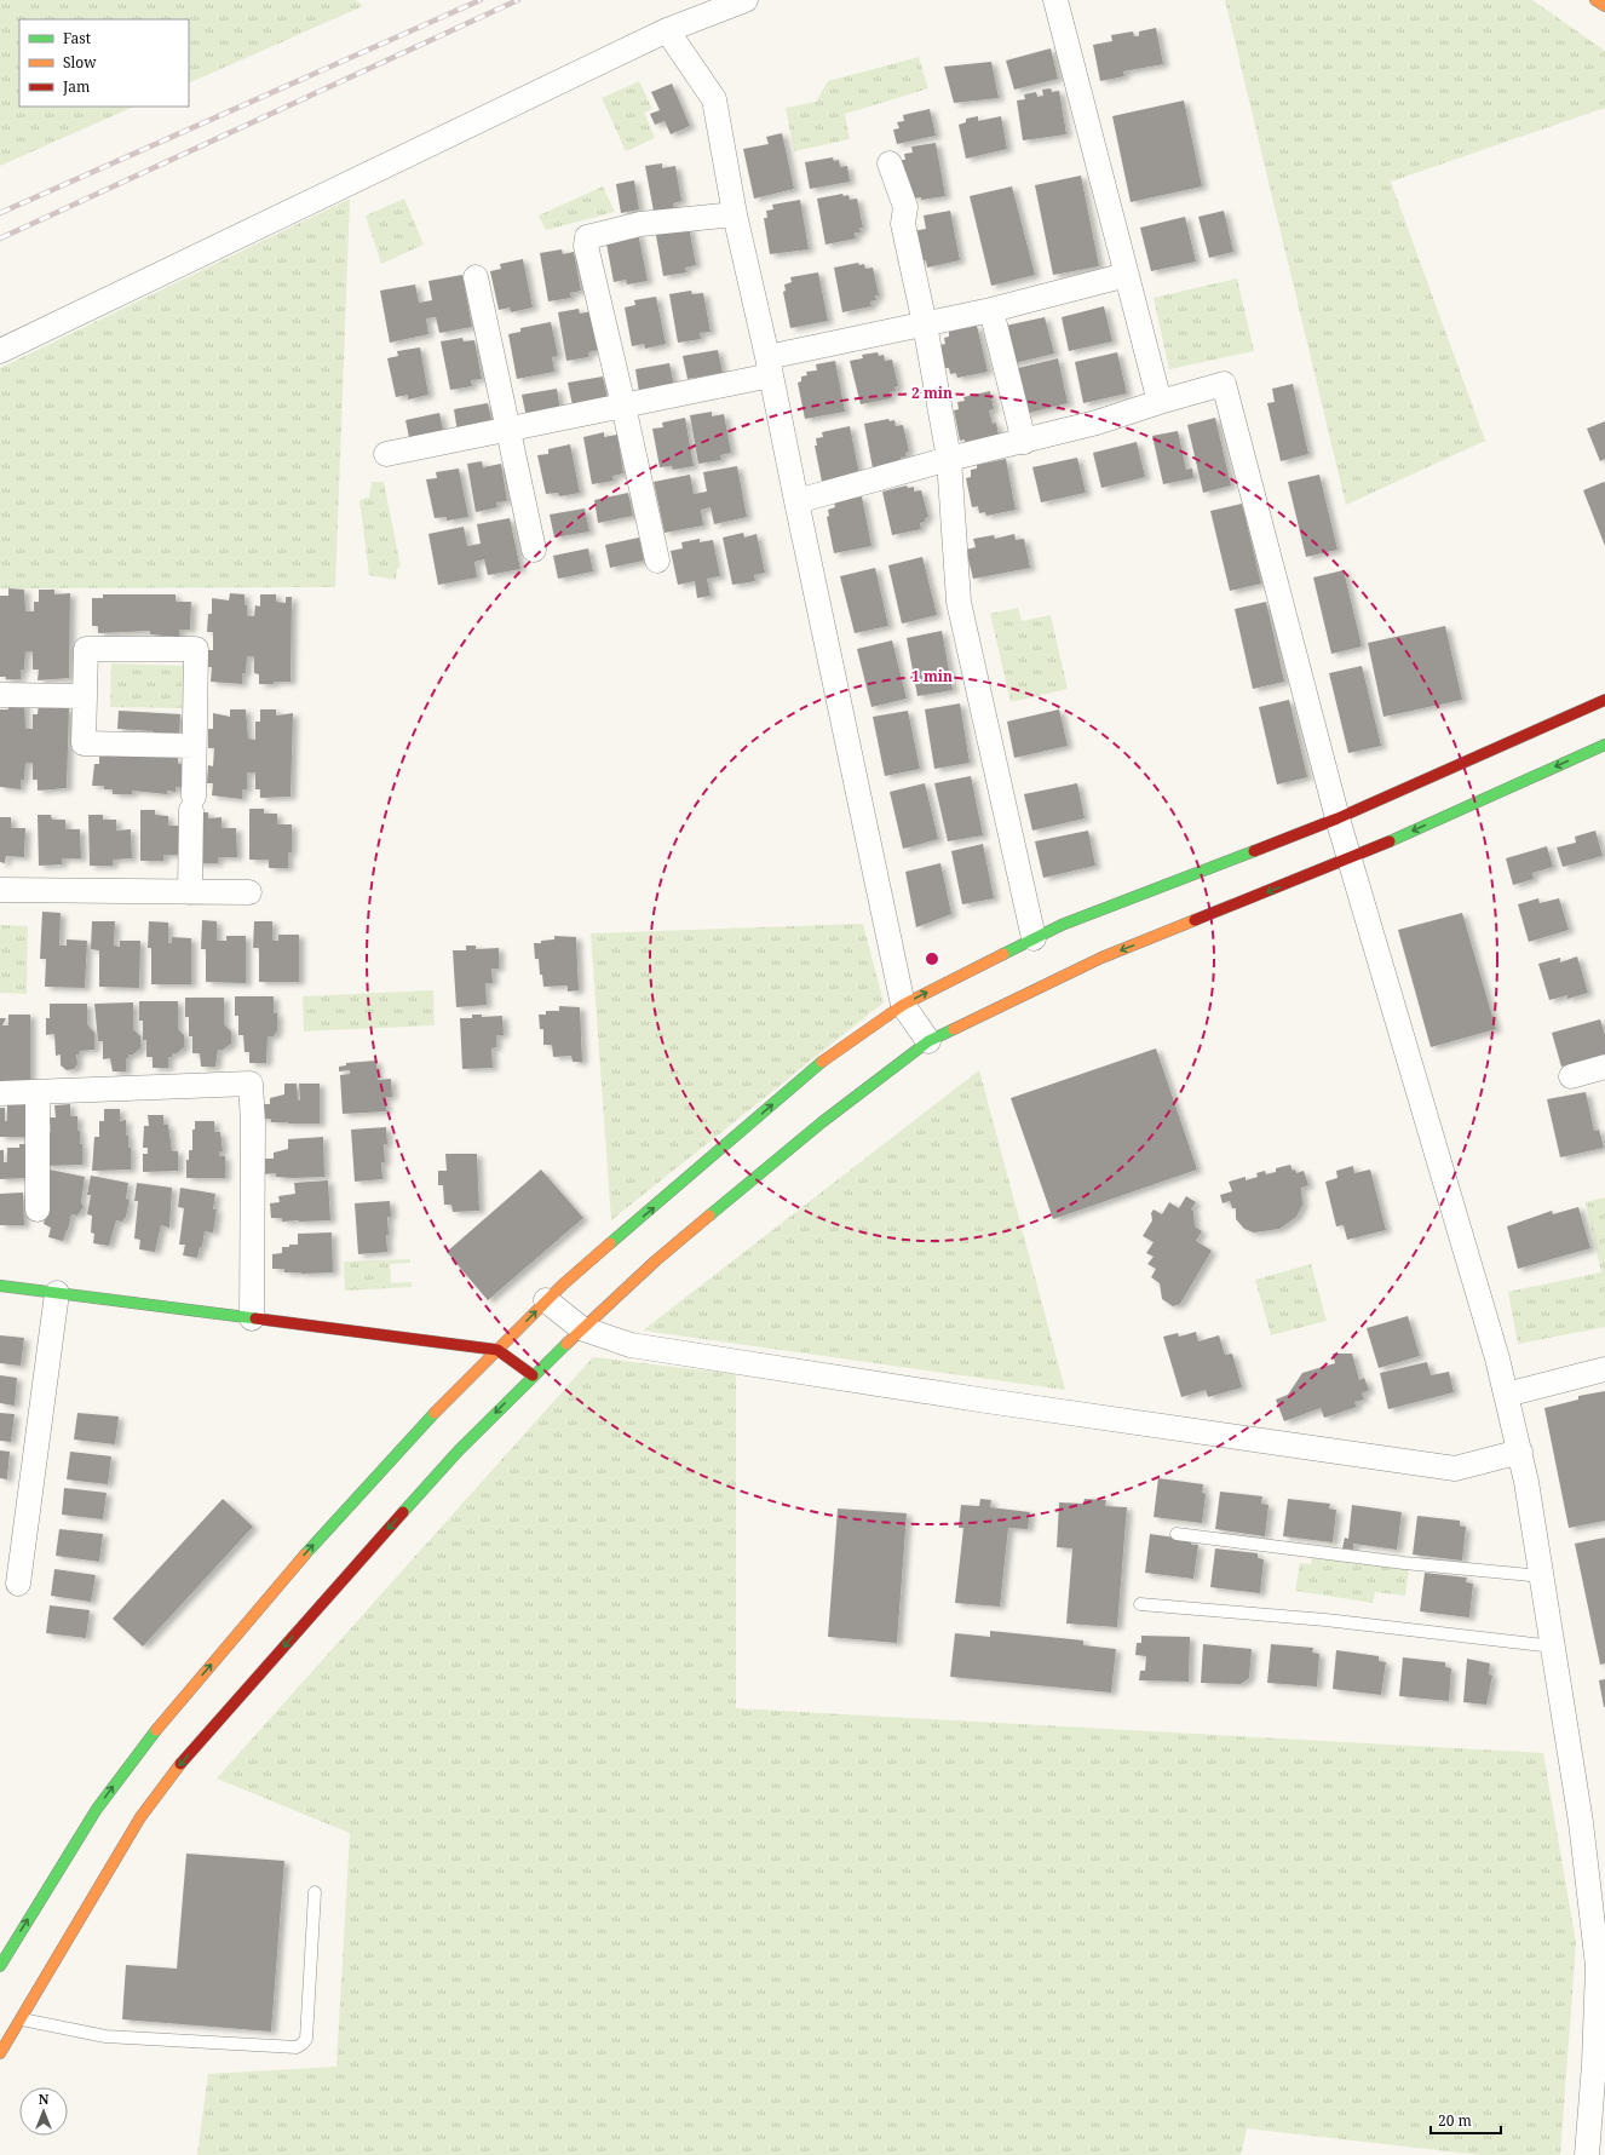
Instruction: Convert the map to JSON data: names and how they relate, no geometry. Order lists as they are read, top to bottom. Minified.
{"legend":["Fast","Slow","Jam"],"scale_bar":"20 m","north":"top","rings":["2 min","1 min"]}
